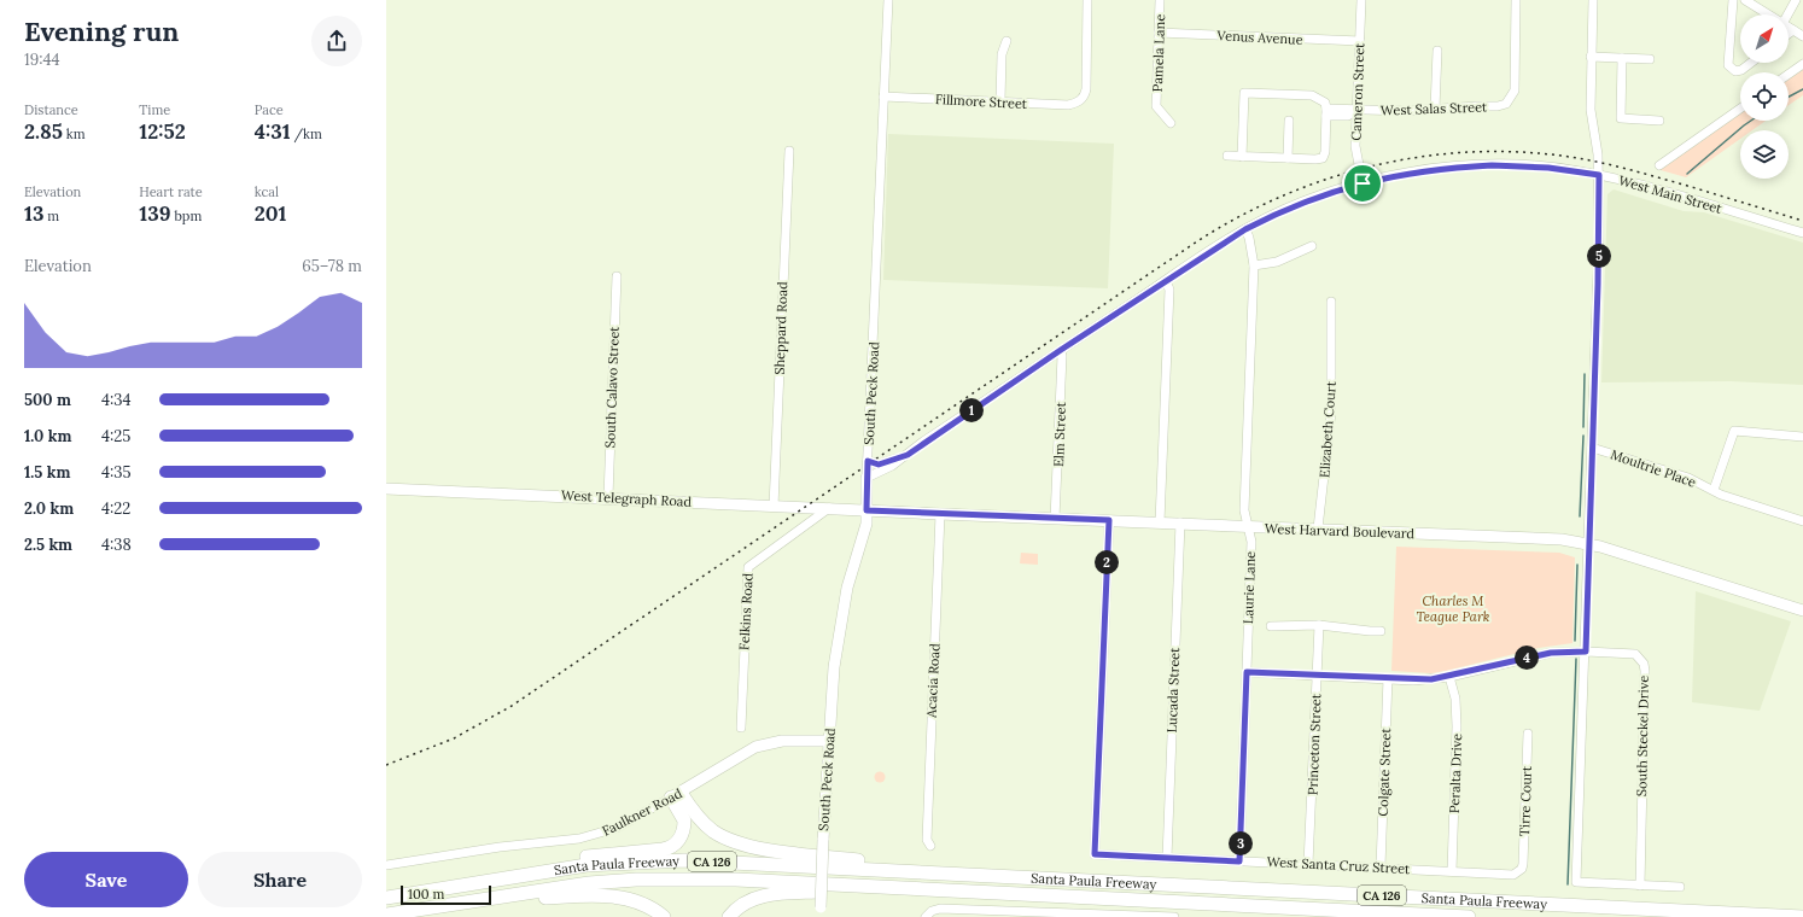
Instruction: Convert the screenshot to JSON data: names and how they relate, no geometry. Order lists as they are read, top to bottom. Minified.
{"streets":{"highway":["CA 126","Santa Paula Freeway"],"main road":["South Peck Road","West Telegraph Road","West Harvard Boulevard","Faulkner Road"],"street":["Venus Avenue","Pamela Lane","Cameron Street","Fillmore Street","West Salas Street","West Main Street","Sheppard Road","South Calavo Street","Elizabeth Court","Elm Street","Moultrie Place","Laurie Lane","Felkins Road","Acacia Road","Lucada Street","South Steckel Drive","Princeton Street","Colgate Street","Peralta Drive","Tirre Court","West Santa Cruz Street"]},"crossings":[["Venus Avenue","Pamela Lane"],["Venus Avenue","Cameron Street"],["Cameron Street","West Salas Street"],["Cameron Street","West Main Street"],["Fillmore Street","South Peck Road"],["West Main Street","South Peck Road"],["West Main Street","Elm Street"],["West Main Street","Laurie Lane"],["Sheppard Road","West Telegraph Road"],["South Calavo Street","West Telegraph Road"],["South Peck Road","West Telegraph Road"],["South Peck Road","West Harvard Boulevard"],["South Peck Road","Faulkner Road"],["Elizabeth Court","West Harvard Boulevard"],["Elm Street","West Harvard Boulevard"],["West Telegraph Road","West Harvard Boulevard"],["West Telegraph Road","Felkins Road"],["West Harvard Boulevard","Laurie Lane"],["West Harvard Boulevard","Acacia Road"],["West Harvard Boulevard","Lucada Street"],["West Harvard Boulevard","West Santa Cruz Street"],["Laurie Lane","West Santa Cruz Street"],["Lucada Street","West Santa Cruz Street"],["Princeton Street","West Santa Cruz Street"],["Colgate Street","West Santa Cruz Street"],["Peralta Drive","West Santa Cruz Street"],["Tirre Court","West Santa Cruz Street"]],"parks":["Charles M Teague Park"],"scale_bar":"100 m","north":"top right","page":{"heading":["Evening run","19:44"],"stats":[["Distance","2.85 km"],["Time","12:52"],["Pace","4:31 /km"],["Elevation","13 m"],["Heart rate","139 bpm"],["kcal","201"]],"pins":["5","1","2","4","3"],"chart":["Elevation","65–78 m"],"list":[{"name":"500 m","note":"4:34"},{"name":"1.0 km","note":"4:25"},{"name":"1.5 km","note":"4:35"},{"name":"2.0 km","note":"4:22"},{"name":"2.5 km","note":"4:38"}],"buttons":["Save","Share"],"scale":"100 m"}}
